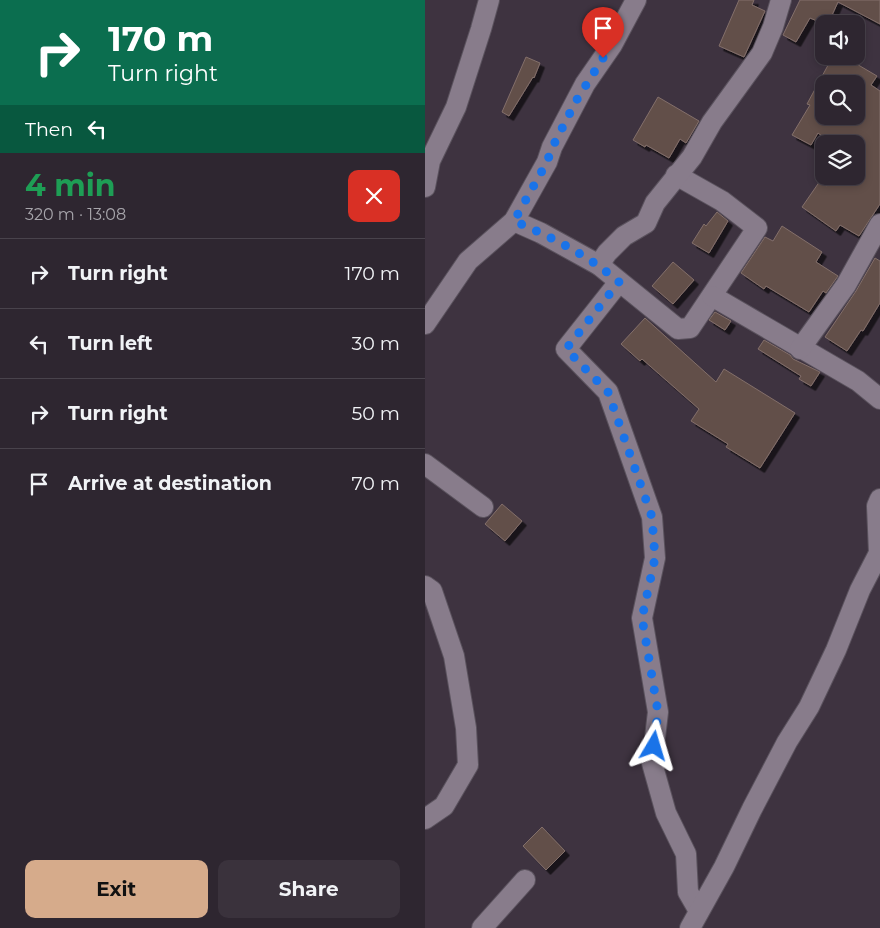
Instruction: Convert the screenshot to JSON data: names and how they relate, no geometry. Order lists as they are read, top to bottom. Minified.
{"page":{"turn":["170 m","Turn right"],"then":"Then","heading":["4 min","320 m · 13:08"],"list":[{"name":"Turn right","value":"170 m"},{"name":"Turn left","value":"30 m"},{"name":"Turn right","value":"50 m"},{"name":"Arrive at destination","value":"70 m"}],"buttons":["Exit","Share"]}}
